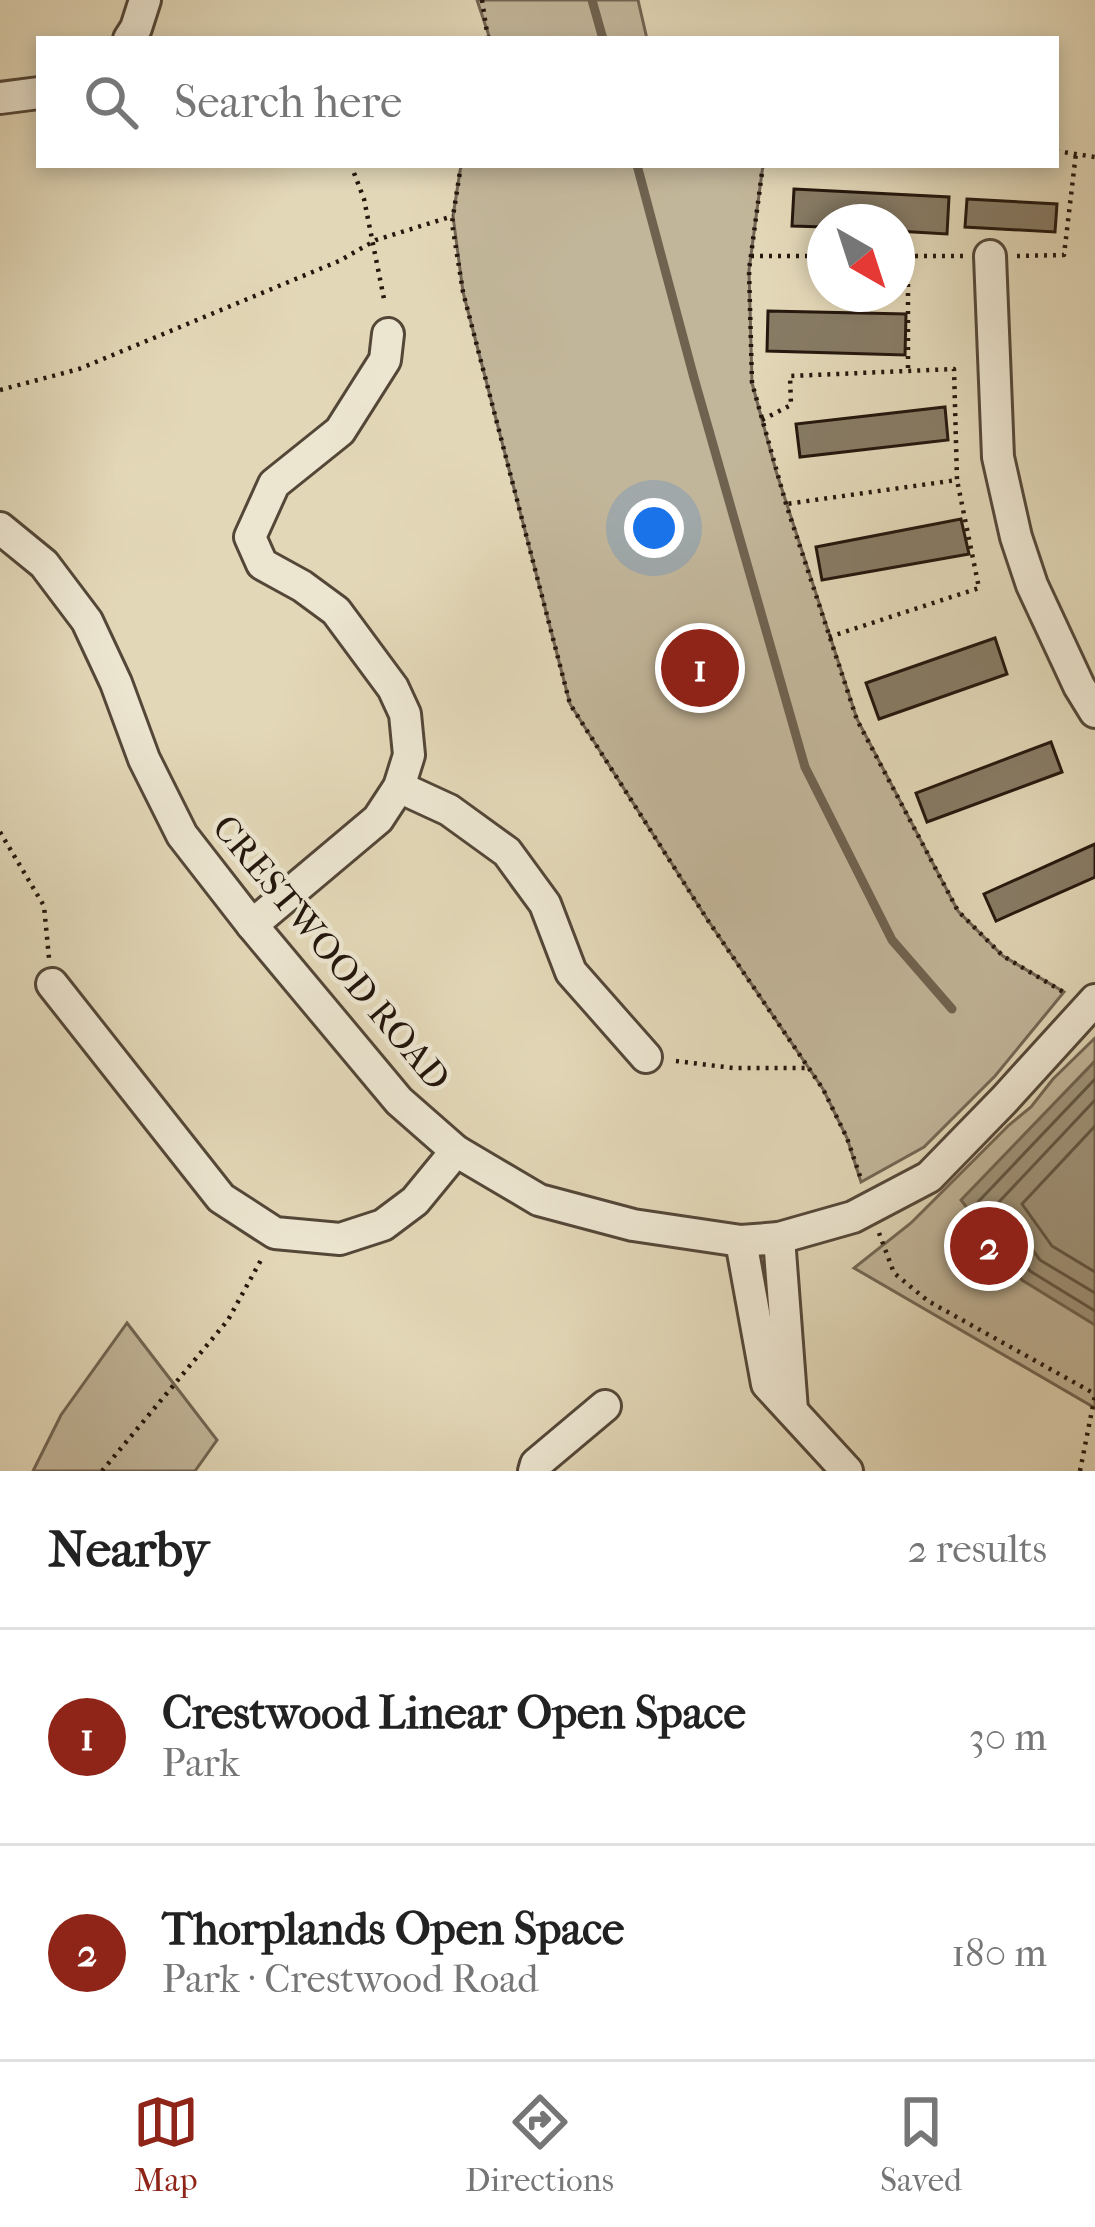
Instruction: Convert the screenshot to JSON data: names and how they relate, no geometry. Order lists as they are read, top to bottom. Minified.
{"streets":{"street":["CRESTWOOD ROAD"]},"north":"bottom right","page":{"search":"Search here","pins":["1","2"],"heading":["Nearby","2 results"],"list":[{"mark":"1","name":"Crestwood Linear Open Space","note":"Park","value":"30 m"},{"mark":"2","name":"Thorplands Open Space","note":"Park · Crestwood Road","value":"180 m"}],"nav":["Map","Directions","Saved"]}}
